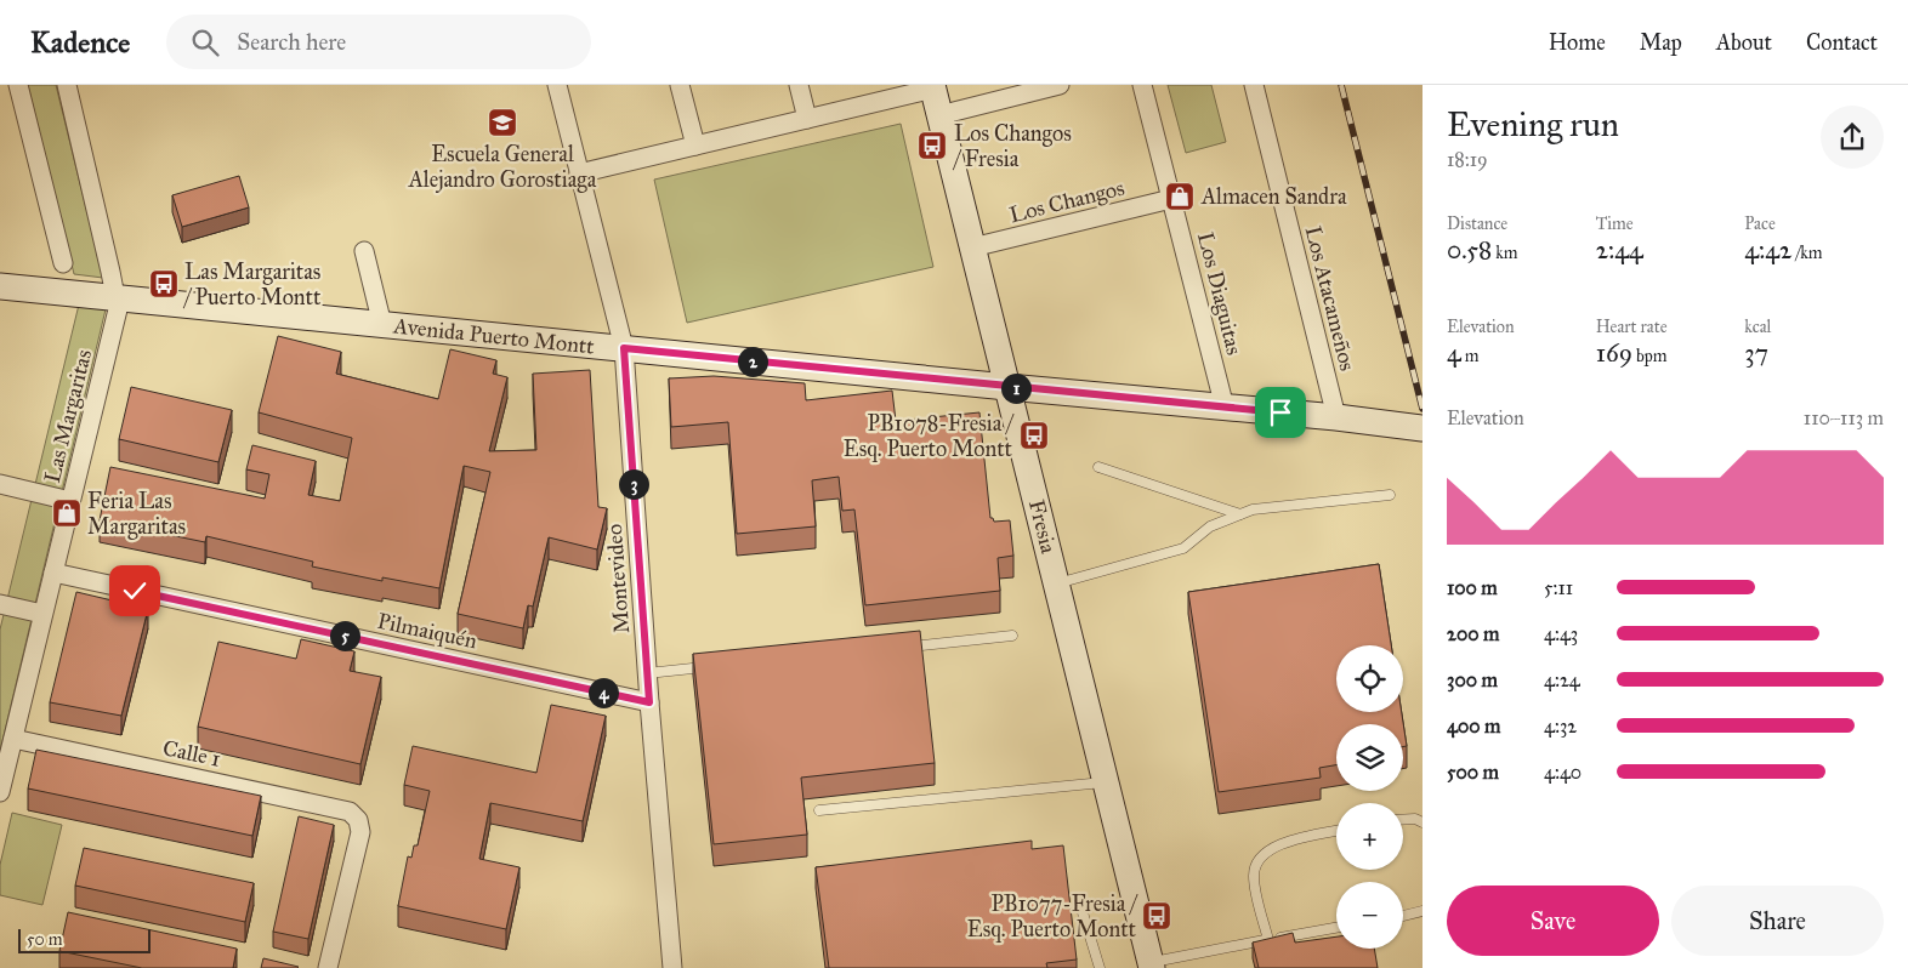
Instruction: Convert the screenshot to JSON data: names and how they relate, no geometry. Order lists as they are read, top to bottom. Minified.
{"streets":{"street":["Los Changos","Los Diaguitas","Los Atacameños","Avenida Puerto Montt","Las Margaritas","Fresia","Montevideo","Pilmaiquén","Calle 1"]},"crossings":[["Los Changos","Los Diaguitas"],["Los Changos","Fresia"],["Los Diaguitas","Avenida Puerto Montt"],["Los Atacameños","Avenida Puerto Montt"],["Avenida Puerto Montt","Las Margaritas"],["Avenida Puerto Montt","Fresia"],["Avenida Puerto Montt","Montevideo"],["Las Margaritas","Pilmaiquén"],["Las Margaritas","Calle 1"],["Montevideo","Pilmaiquén"]],"places":{"school or university":["Escuela General Alejandro Gorostiaga"],"bus stop":["Los Changos / Fresia","Las Margaritas / Puerto Montt","PB1078-Fresia / Esq. Puerto Montt","PB1077-Fresia / Esq. Puerto Montt"],"shop":["Almacen Sandra","Feria Las Margaritas"]},"scale_bar":"50 m","page":{"header":"Kadence","search":"Search here","nav":["Home","Map","About","Contact"],"heading":["Evening run","18:19"],"stats":[["Distance","0.58 km"],["Time","2:44"],["Pace","4:42 /km"],["Elevation","4 m"],["Heart rate","169 bpm"],["kcal","37"]],"pins":["2","1","3","5","4"],"chart":["Elevation","110–113 m"],"list":[{"name":"100 m","note":"5:11"},{"name":"200 m","note":"4:43"},{"name":"300 m","note":"4:24"},{"name":"400 m","note":"4:32"},{"name":"500 m","note":"4:40"}],"map_buttons":["+","−"],"buttons":["Save","Share"],"scale":"50 m"}}
